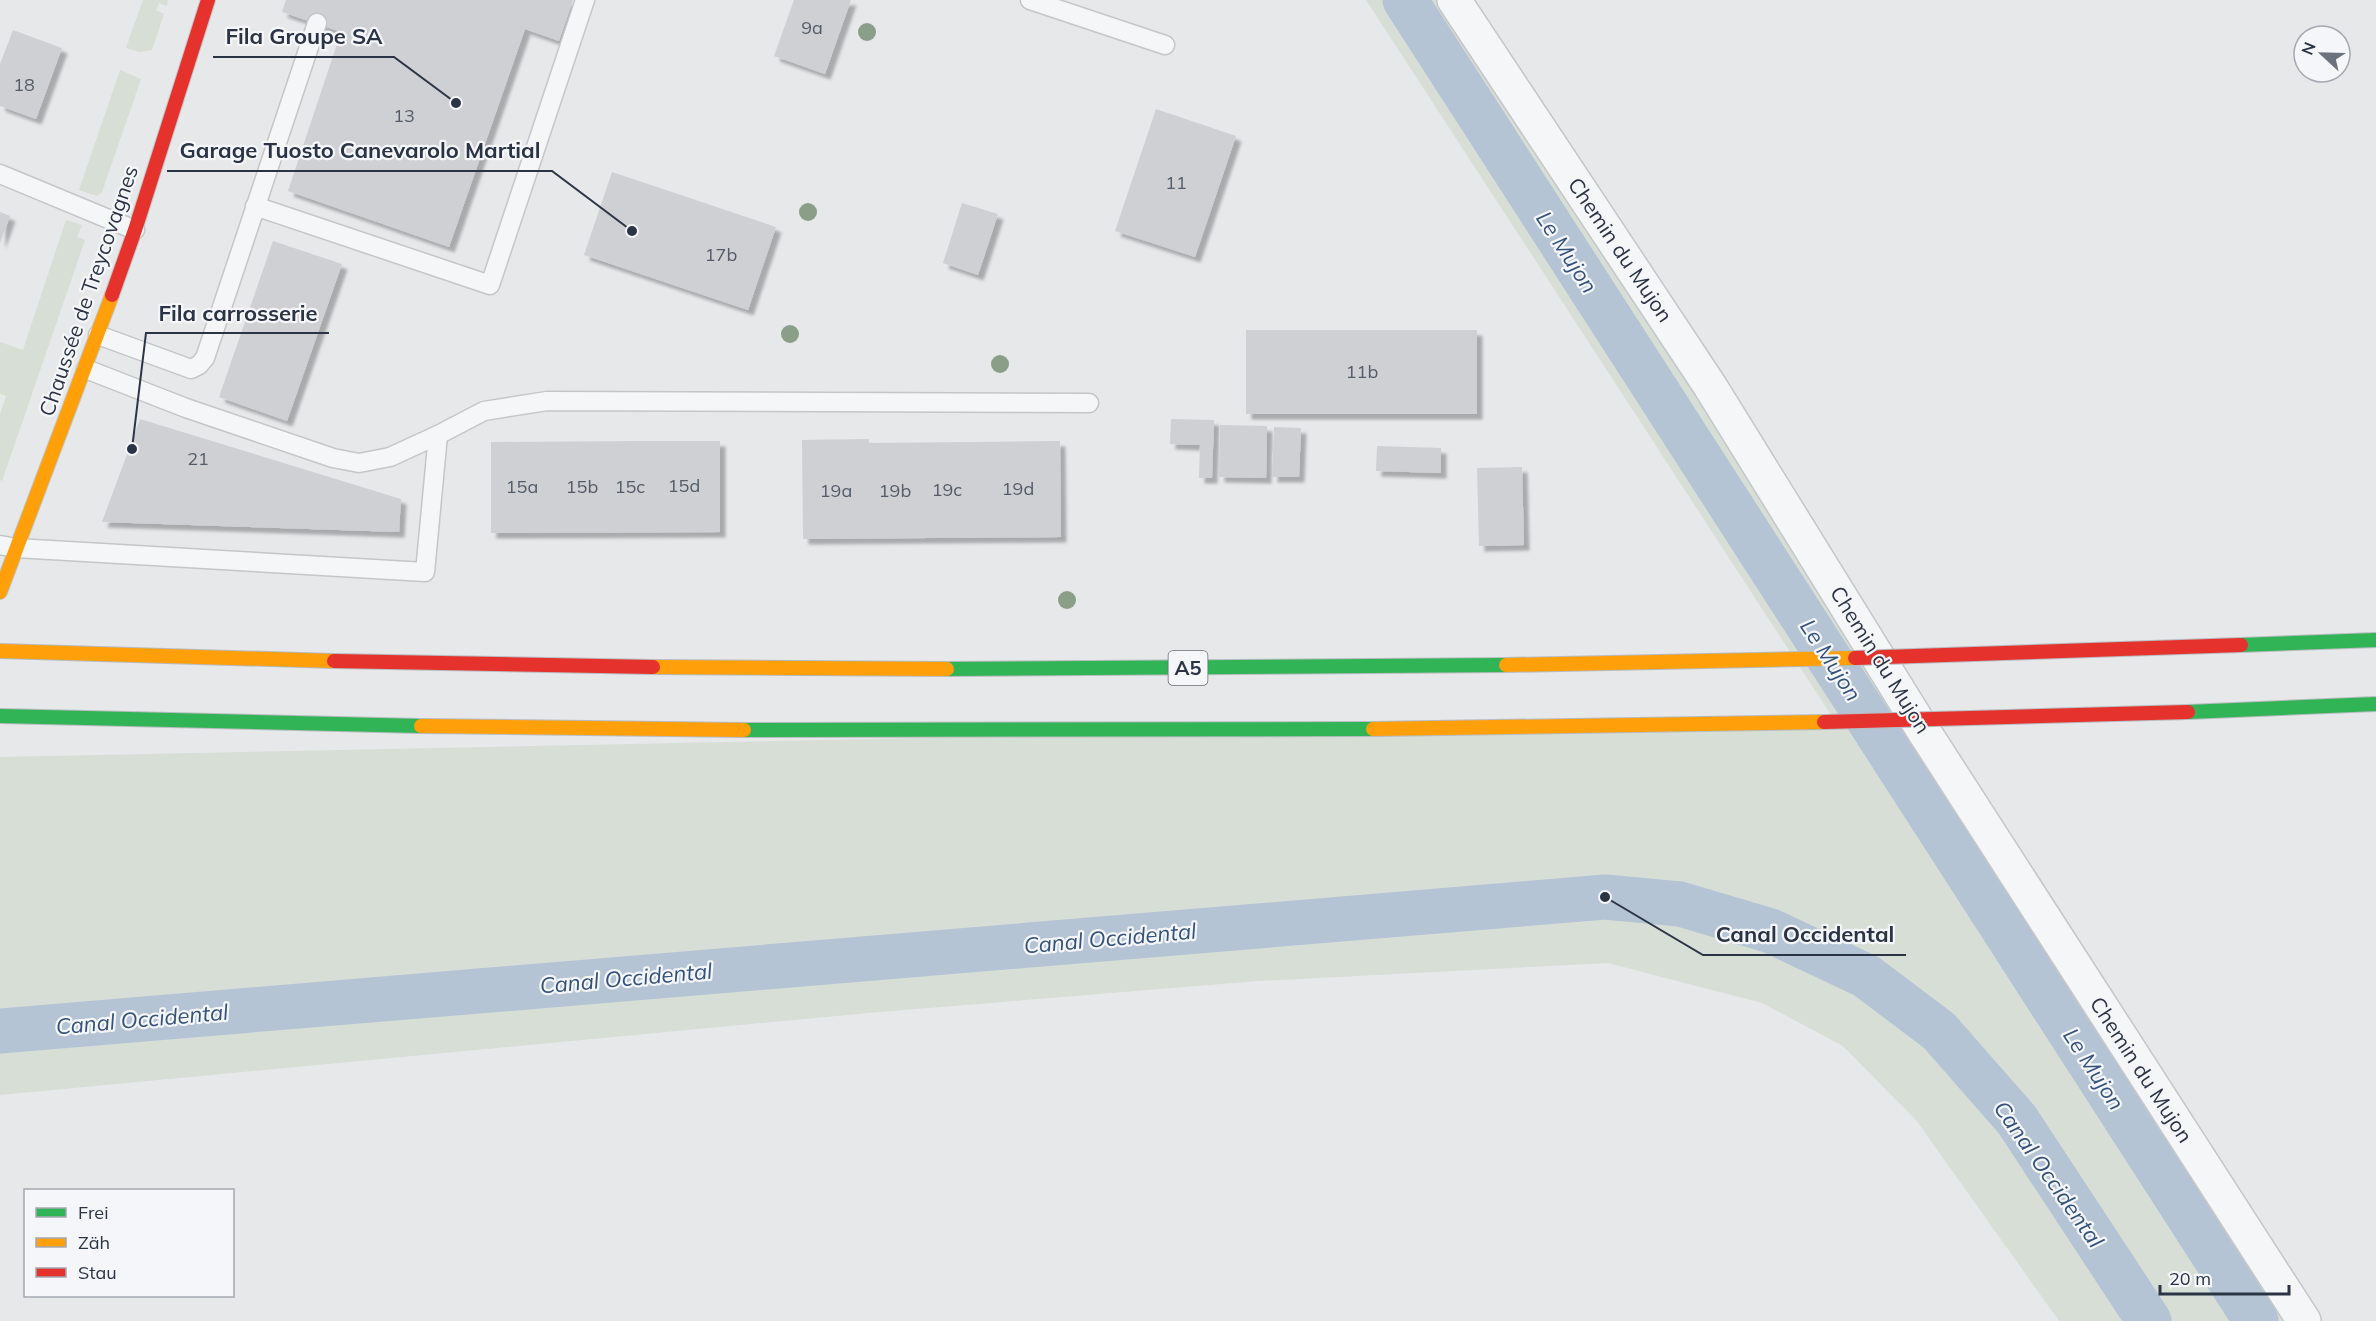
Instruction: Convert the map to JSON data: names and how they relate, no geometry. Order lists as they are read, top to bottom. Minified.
{"streets":{"main road":["Chaussée de Treycovagnes","A5"],"street":["Chemin du Mujon"]},"water":["Le Mujon","Canal Occidental"],"places":["Fila Groupe SA","Garage Tuosto Canevarolo Martial","Fila carrosserie","Canal Occidental"],"house_numbers":["9a","18","13","11","17b","11b","21","15d","15a","15b","15c","19d","19c","19a","19b"],"legend":["Frei","Zäh","Stau"],"scale_bar":"20 m","north":"left"}
